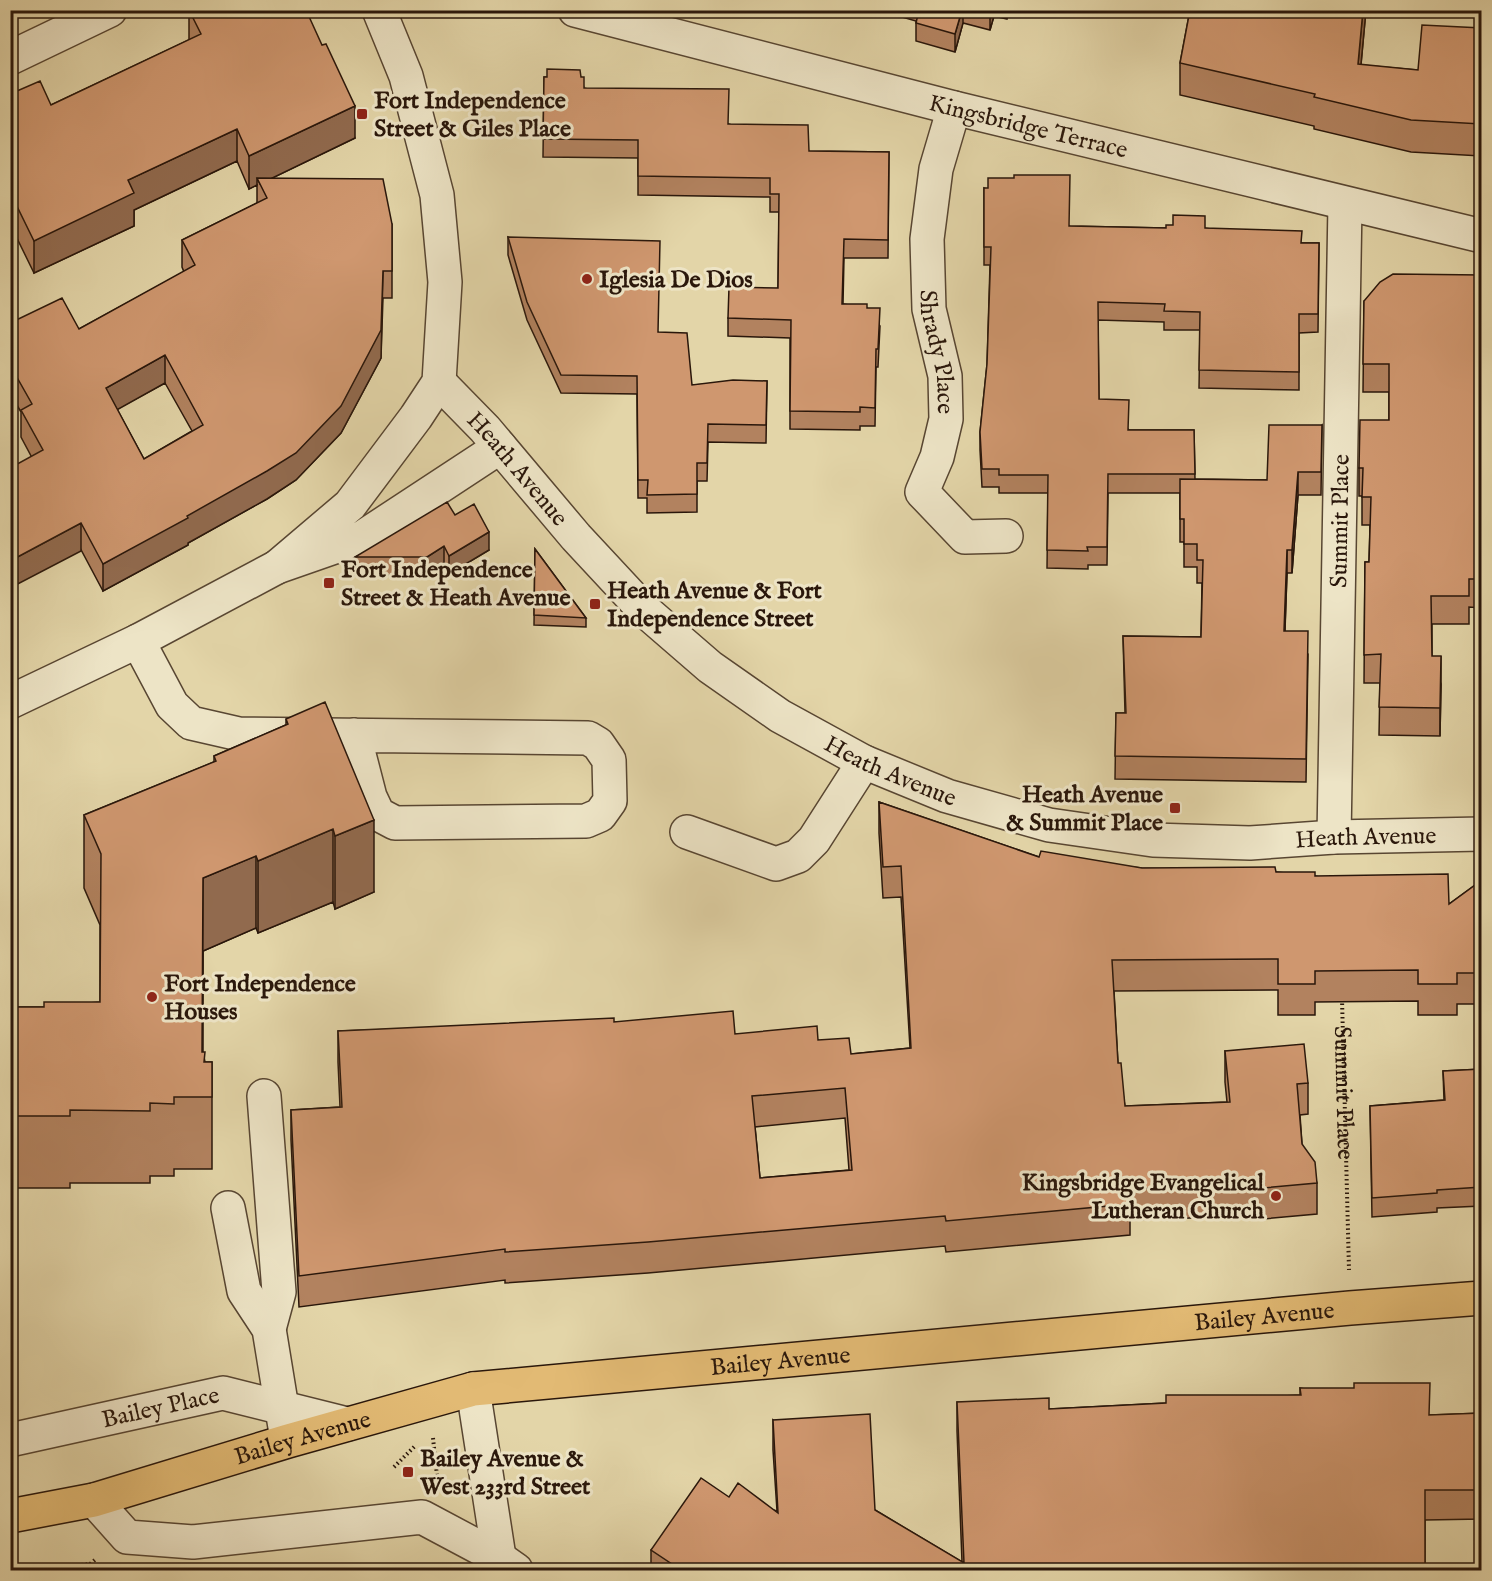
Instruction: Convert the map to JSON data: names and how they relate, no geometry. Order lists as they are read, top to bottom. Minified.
{"streets":{"main road":["Bailey Avenue"],"street":["Kingsbridge Terrace","Shrady Place","Heath Avenue","Summit Place","Bailey Place"]},"crossings":[["Kingsbridge Terrace","Shrady Place"],["Kingsbridge Terrace","Summit Place"],["Heath Avenue","Summit Place"],["Summit Place","Bailey Avenue"],["Bailey Avenue","Bailey Place"]],"places":{"transit":["Fort Independence Street & Giles Place","Fort Independence Street & Heath Avenue","Heath Avenue & Fort Independence Street","Heath Avenue & Summit Place","Bailey Avenue & West 233rd Street"],"other":["Iglesia De Dios","Fort Independence Houses","Kingsbridge Evangelical Lutheran Church"]}}
